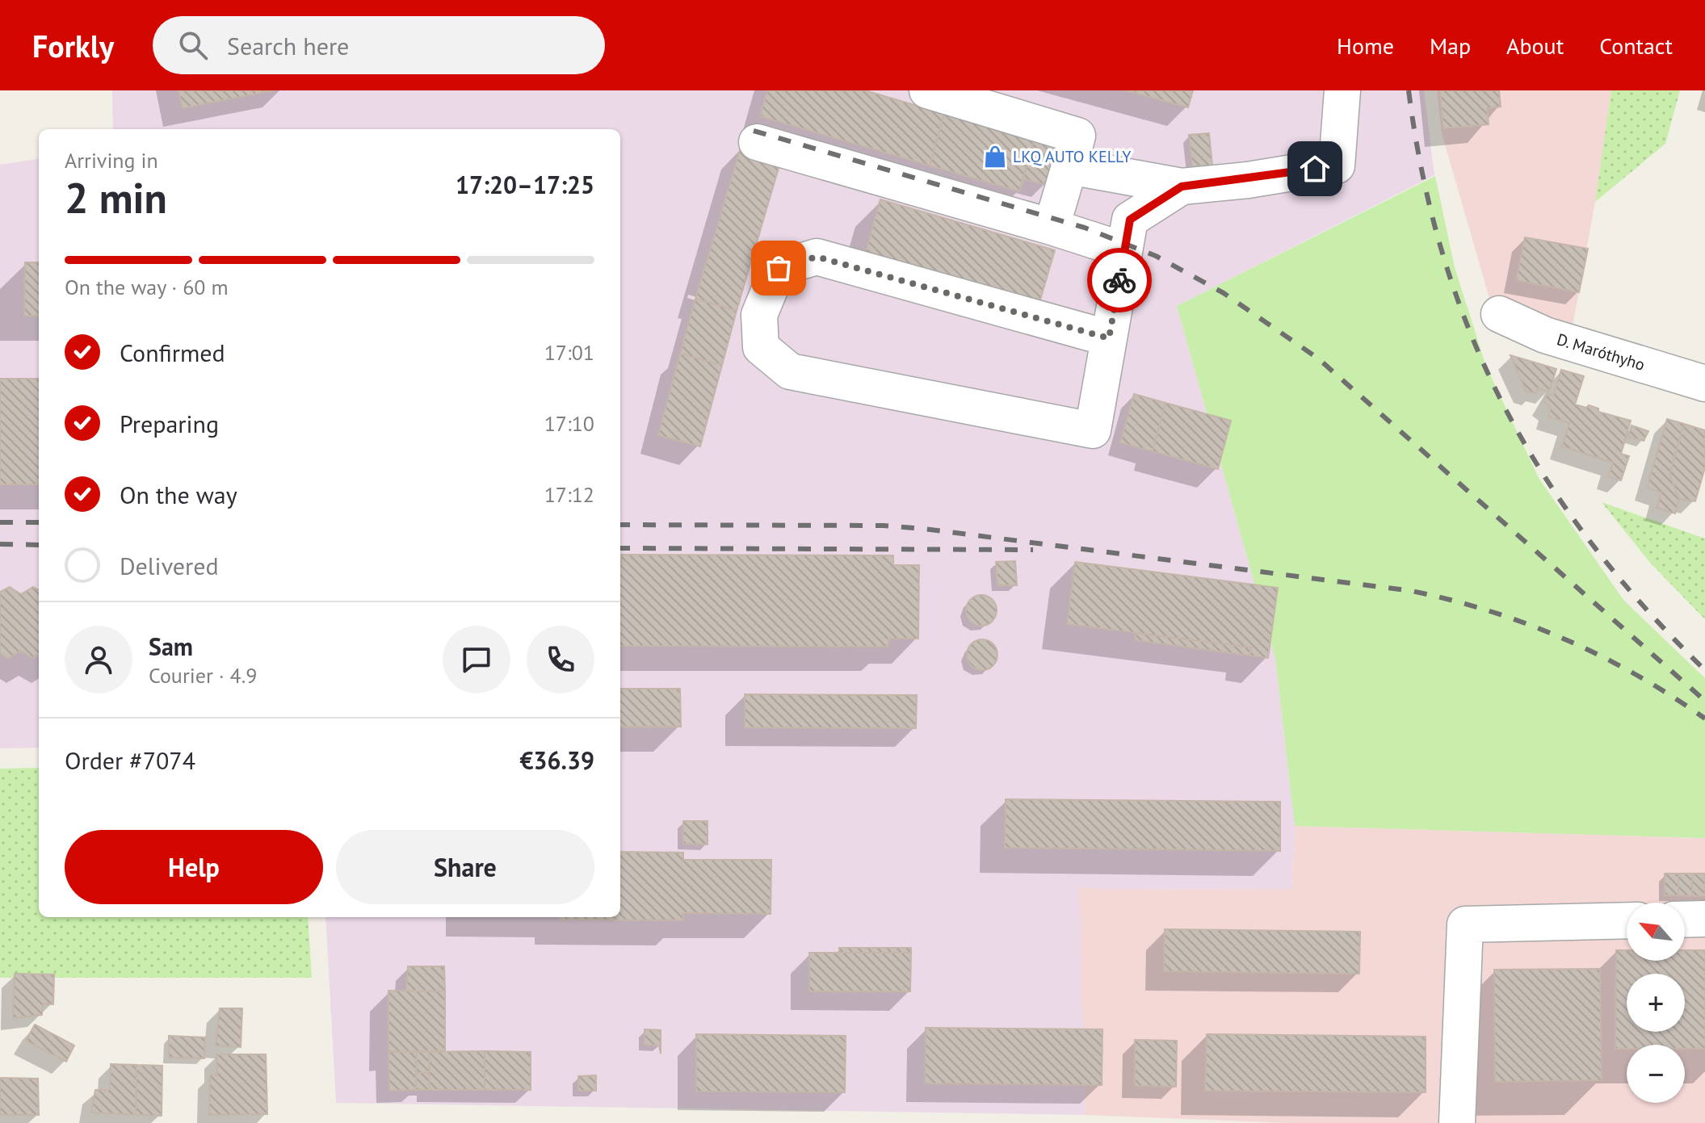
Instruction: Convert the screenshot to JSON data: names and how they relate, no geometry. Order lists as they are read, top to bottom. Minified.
{"streets":{"street":["D. Maróthyho"]},"places":{"shop":["LKQ AUTO KELLY"]},"north":"top left","page":{"header":"Forkly","search":"Search here","nav":["Home","Map","About","Contact"],"heading":["2 min","Arriving in","17:20–17:25"],"panel":["Sam","Courier · 4.9","Order #7074","€36.39"],"bar":"On the way · 60 m","list":[["Confirmed","17:01"],["Preparing","17:10"],["On the way","17:12"],"Delivered"],"buttons":["Help","Share"],"map_buttons":["+","−"]}}
